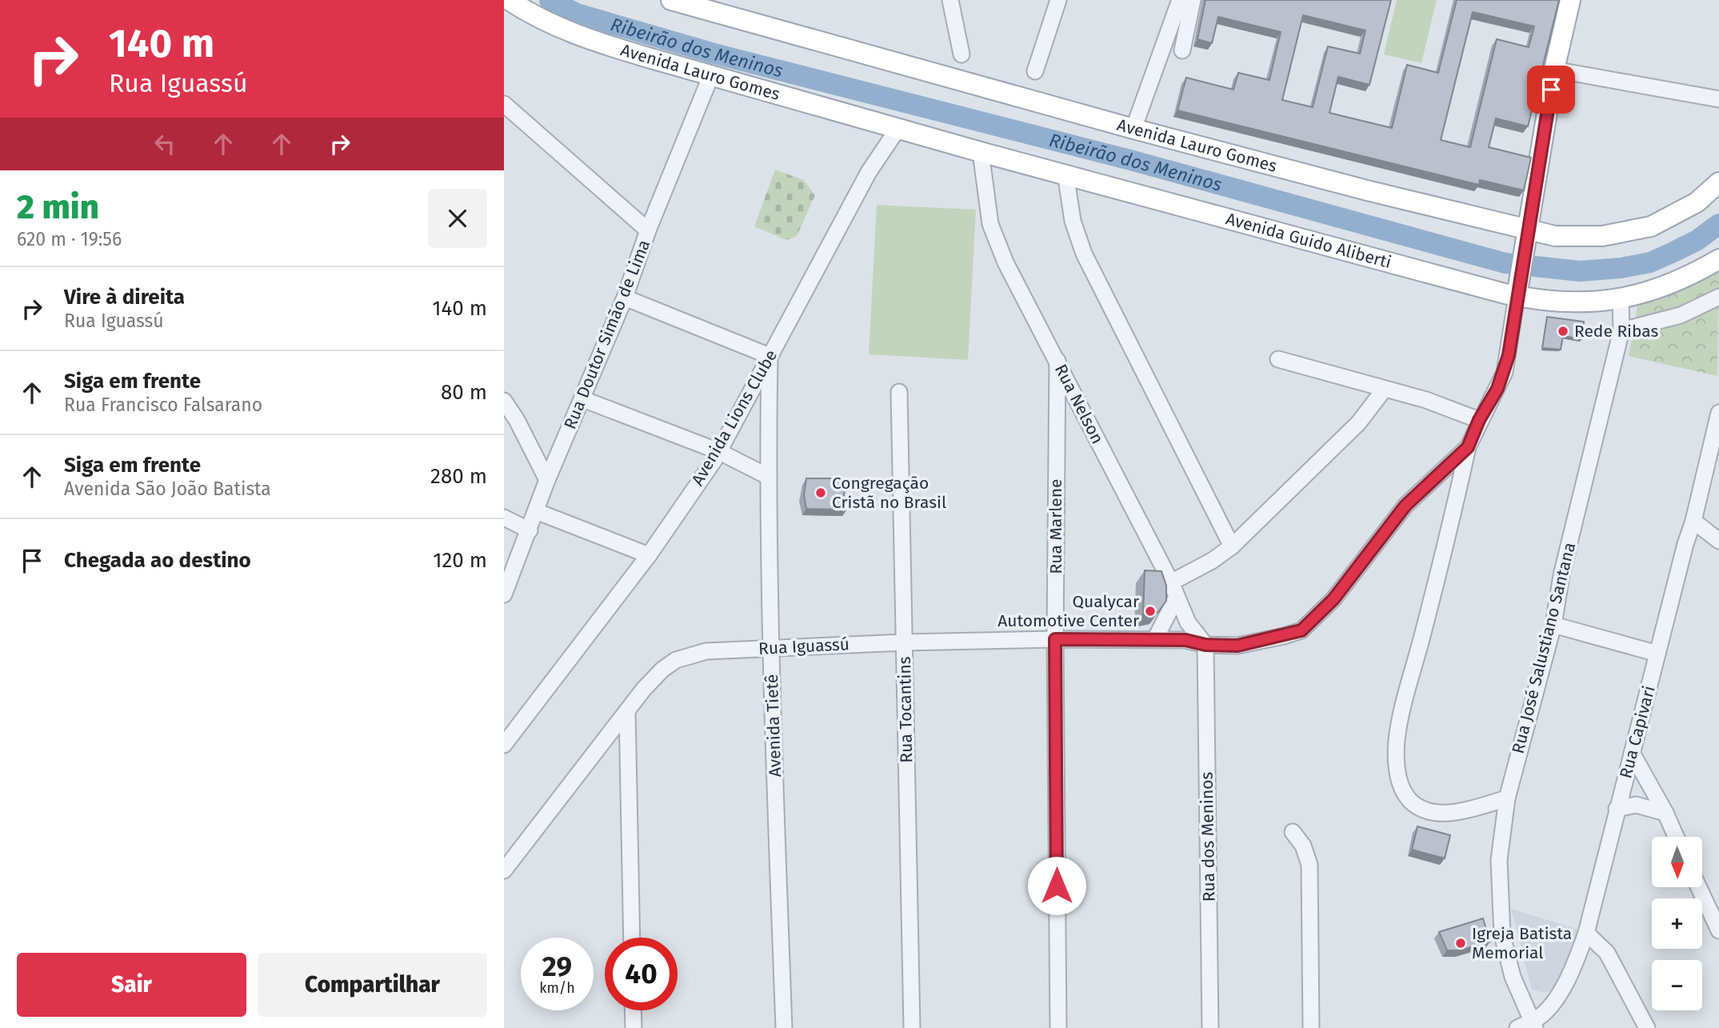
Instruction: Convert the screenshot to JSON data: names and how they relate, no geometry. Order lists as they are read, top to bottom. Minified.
{"streets":{"main road":["Avenida Lauro Gomes","Avenida Guido Aliberti"],"street":["Rua Doutor Simão de Lima","Rua Nelson","Avenida Lions Clube","Rua Marlene","Rua Iguassú","Rua José Salustiano Santana","Rua Tocantins","Avenida Tietê","Rua Capivari","Rua dos Meninos"]},"crossings":[["Avenida Lauro Gomes","Avenida Guido Aliberti"],["Avenida Lauro Gomes","Rua Doutor Simão de Lima"],["Avenida Lauro Gomes","Avenida Lions Clube"],["Avenida Guido Aliberti","Rua Nelson"],["Avenida Guido Aliberti","Avenida Lions Clube"],["Avenida Guido Aliberti","Rua José Salustiano Santana"],["Rua Nelson","Rua Marlene"],["Rua Nelson","Rua Iguassú"],["Rua Nelson","Rua dos Meninos"],["Avenida Lions Clube","Avenida Tietê"],["Rua Marlene","Rua Iguassú"],["Rua Iguassú","Rua Tocantins"],["Rua Iguassú","Avenida Tietê"],["Rua Iguassú","Rua dos Meninos"],["Rua José Salustiano Santana","Rua Capivari"]],"water":["Ribeirão dos Meninos"],"places":["Rede Ribas","Congregação Cristã no Brasil","Qualycar Automotive Center","Igreja Batista Memorial"],"north":"bottom","page":{"turn":["140 m","Rua Iguassú"],"heading":["2 min","620 m · 19:56"],"list":[{"name":"Vire à direita","note":"Rua Iguassú","value":"140 m"},{"name":"Siga em frente","note":"Rua Francisco Falsarano","value":"80 m"},{"name":"Siga em frente","note":"Avenida São João Batista","value":"280 m"},{"name":"Chegada ao destino","value":"120 m"}],"map_buttons":["+","−"],"speed":"29 km/h","limit":"40","buttons":["Sair","Compartilhar"]}}
